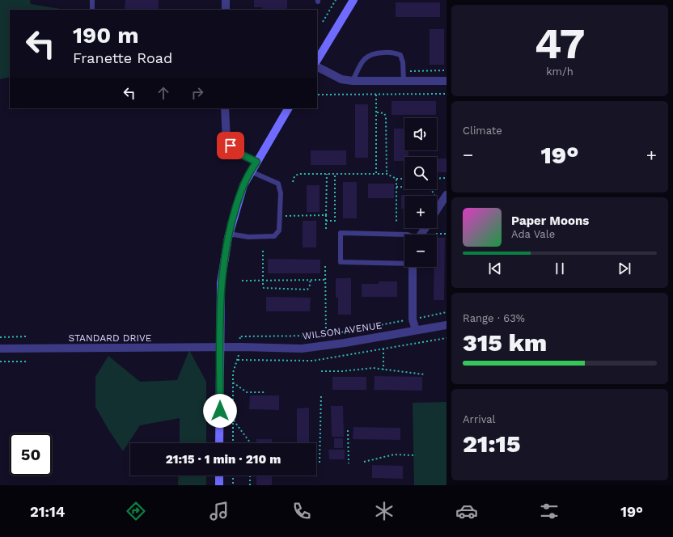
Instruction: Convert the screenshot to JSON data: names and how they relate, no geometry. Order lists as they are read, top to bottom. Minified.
{"streets":{"street":["WILSON AVENUE","STANDARD DRIVE"]},"crossings":[["WILSON AVENUE","STANDARD DRIVE"]],"page":{"tile":[["47","km/h"],"Climate",["Range · 63%","315 km"],["Arrival","21:15"]],"turn":["190 m","Franette Road"],"map_buttons":["+","−"],"heat":["−","19°","+"],"song":["Paper Moons","Ada Vale"],"limit":"50","trip":"21:15 · 1 min · 210 m","tabs":["21:14","19°"]}}
